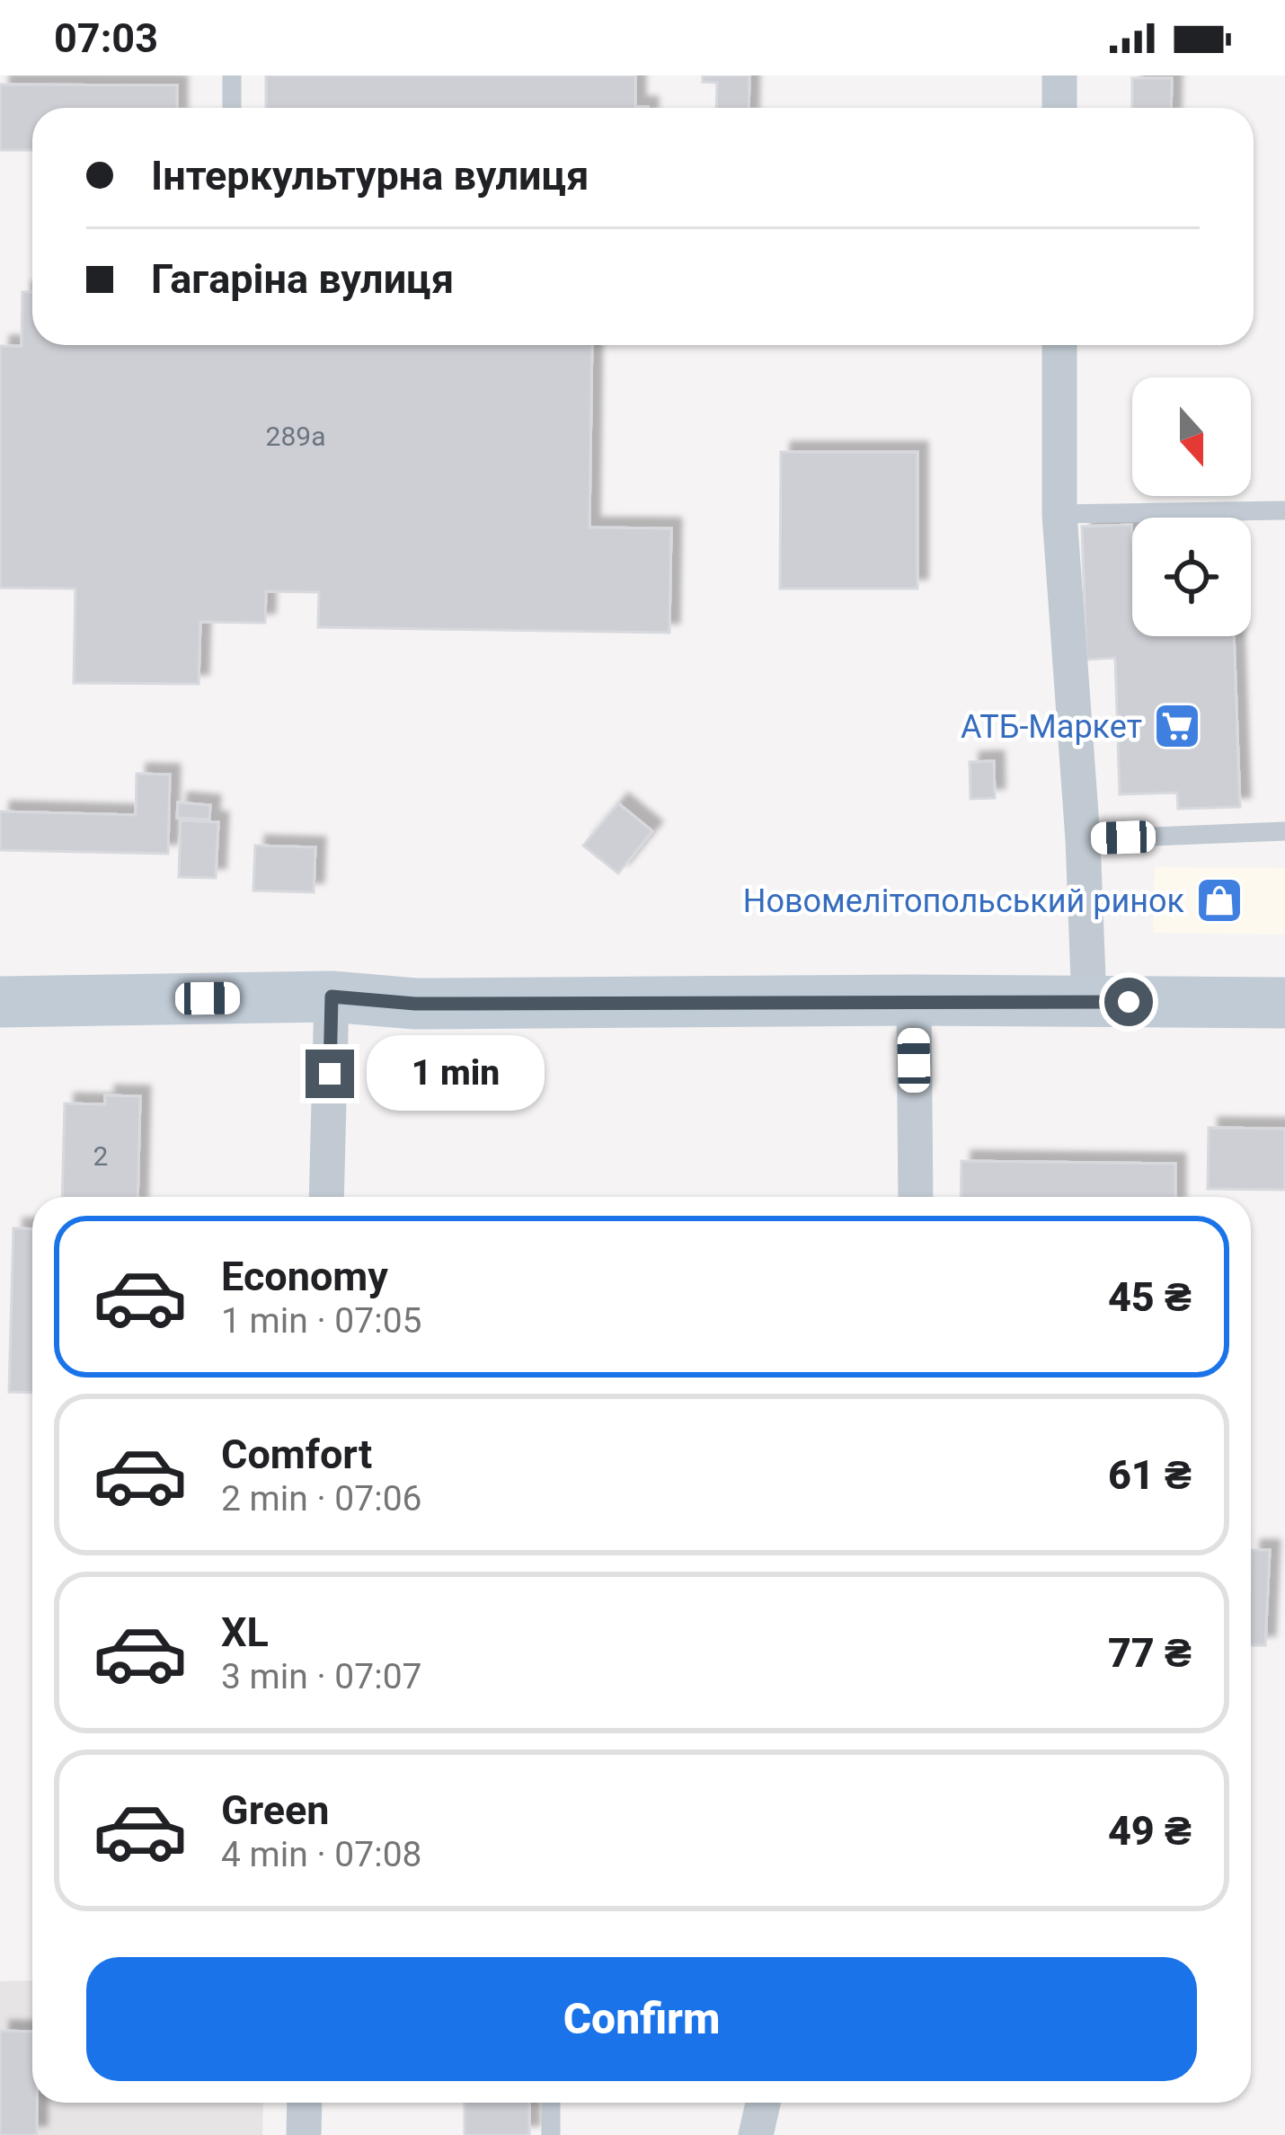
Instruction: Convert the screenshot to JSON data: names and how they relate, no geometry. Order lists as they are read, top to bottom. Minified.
{"places":{"supermarket":["АТБ-Маркет"],"shop":["Новомелітопольський ринок"]},"house_numbers":["289а","2"],"north":"bottom","page":{"status":"07:03","banner":["Інтеркультурна вулиця","Гагаріна вулиця"],"bubble":"1 min","list":[{"name":"Economy","note":"1 min · 07:05","value":"45 ₴"},{"name":"Comfort","note":"2 min · 07:06","value":"61 ₴"},{"name":"XL","note":"3 min · 07:07","value":"77 ₴"},{"name":"Green","note":"4 min · 07:08","value":"49 ₴"}],"buttons":"Confirm"}}
